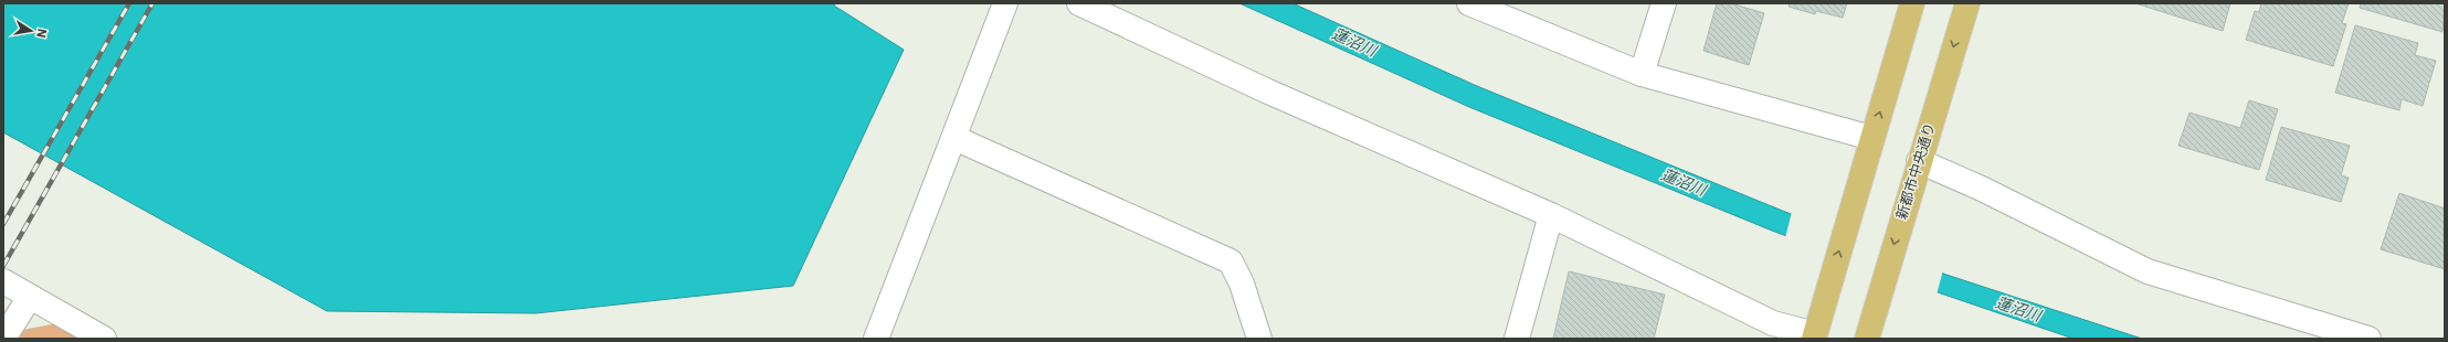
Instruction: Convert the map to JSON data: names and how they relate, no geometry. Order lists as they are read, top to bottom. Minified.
{"streets":{"main road":["新都市中央通り"]},"water":["蓮沼川"],"north":"right"}
